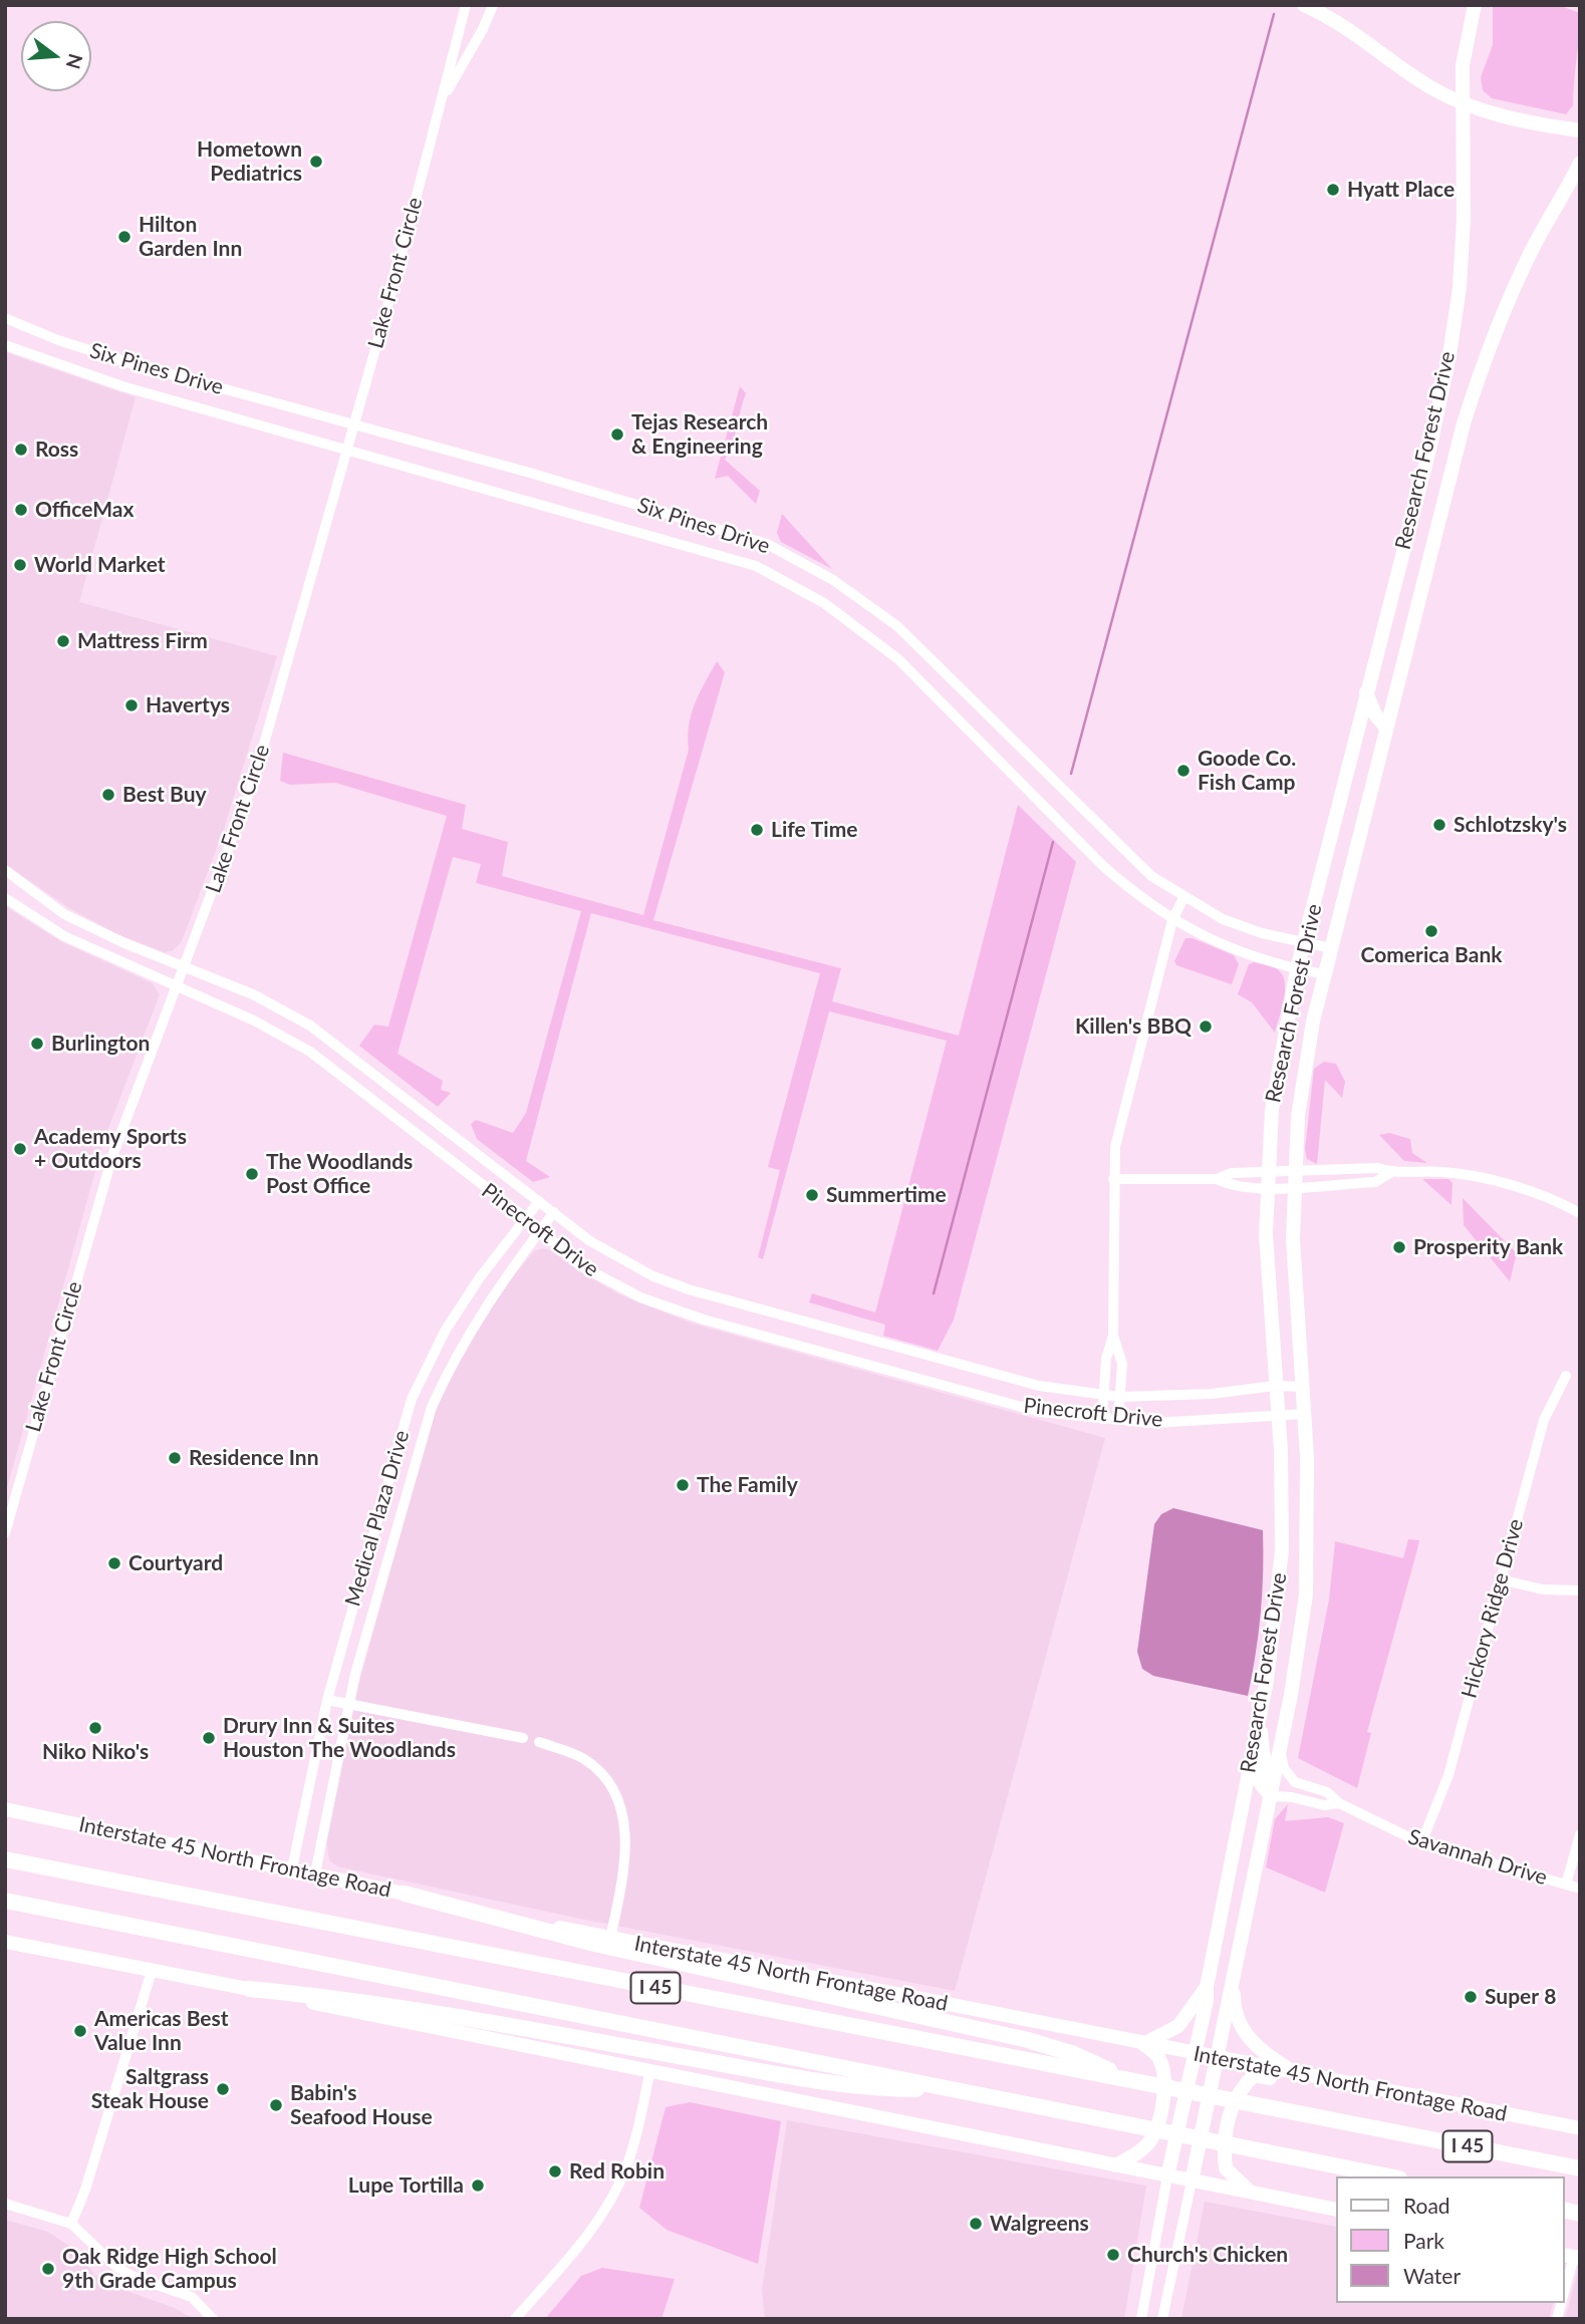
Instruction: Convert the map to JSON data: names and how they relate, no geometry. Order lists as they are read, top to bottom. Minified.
{"streets":{"highway":["I 45"],"main road":["Research Forest Drive","Interstate 45 North Frontage Road"],"street":["Lake Front Circle","Six Pines Drive","Pinecroft Drive","Medical Plaza Drive","Hickory Ridge Drive","Savannah Drive"]},"crossings":[["Lake Front Circle","Six Pines Drive"],["Lake Front Circle","Pinecroft Drive"],["Six Pines Drive","Research Forest Drive"],["Research Forest Drive","Pinecroft Drive"],["Research Forest Drive","Interstate 45 North Frontage Road"],["Research Forest Drive","Savannah Drive"],["Pinecroft Drive","Medical Plaza Drive"],["Medical Plaza Drive","Interstate 45 North Frontage Road"],["Hickory Ridge Drive","Savannah Drive"]],"places":["Hometown Pediatrics","Hyatt Place","Hilton Garden Inn","Tejas Research & Engineering","Ross","OfficeMax","World Market","Mattress Firm","Havertys","Goode Co. Fish Camp","Best Buy","Schlotzsky's","Life Time","Comerica Bank","Killen's BBQ","Burlington","Academy Sports + Outdoors","The Woodlands Post Office","Summertime","Prosperity Bank","Residence Inn","The Family","Courtyard","Niko Niko's","Drury Inn & Suites Houston The Woodlands","Super 8","Americas Best Value Inn","Saltgrass Steak House","Babin's Seafood House","Red Robin","Lupe Tortilla","Walgreens","Church's Chicken","Oak Ridge High School 9th Grade Campus"],"legend":["Road","Park","Water"],"north":"right"}
